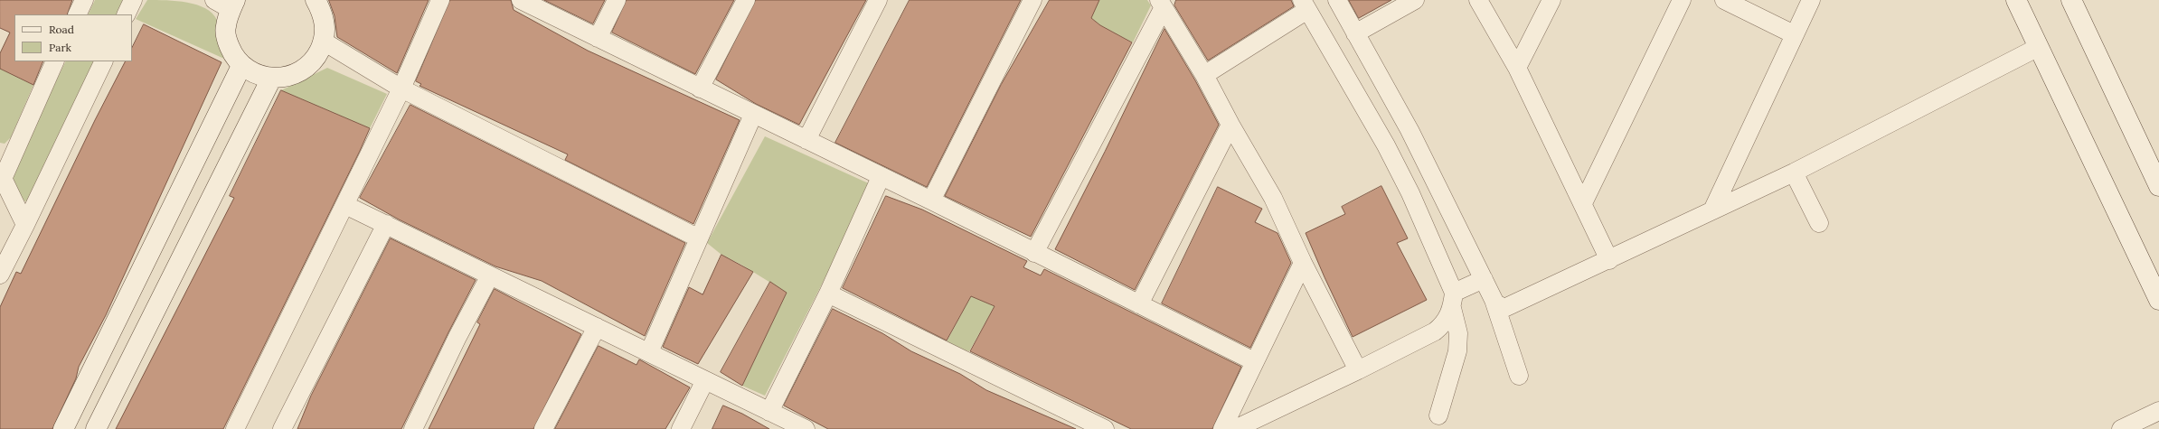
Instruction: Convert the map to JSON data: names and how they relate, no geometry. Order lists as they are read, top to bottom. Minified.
{"legend":["Road","Park"]}
